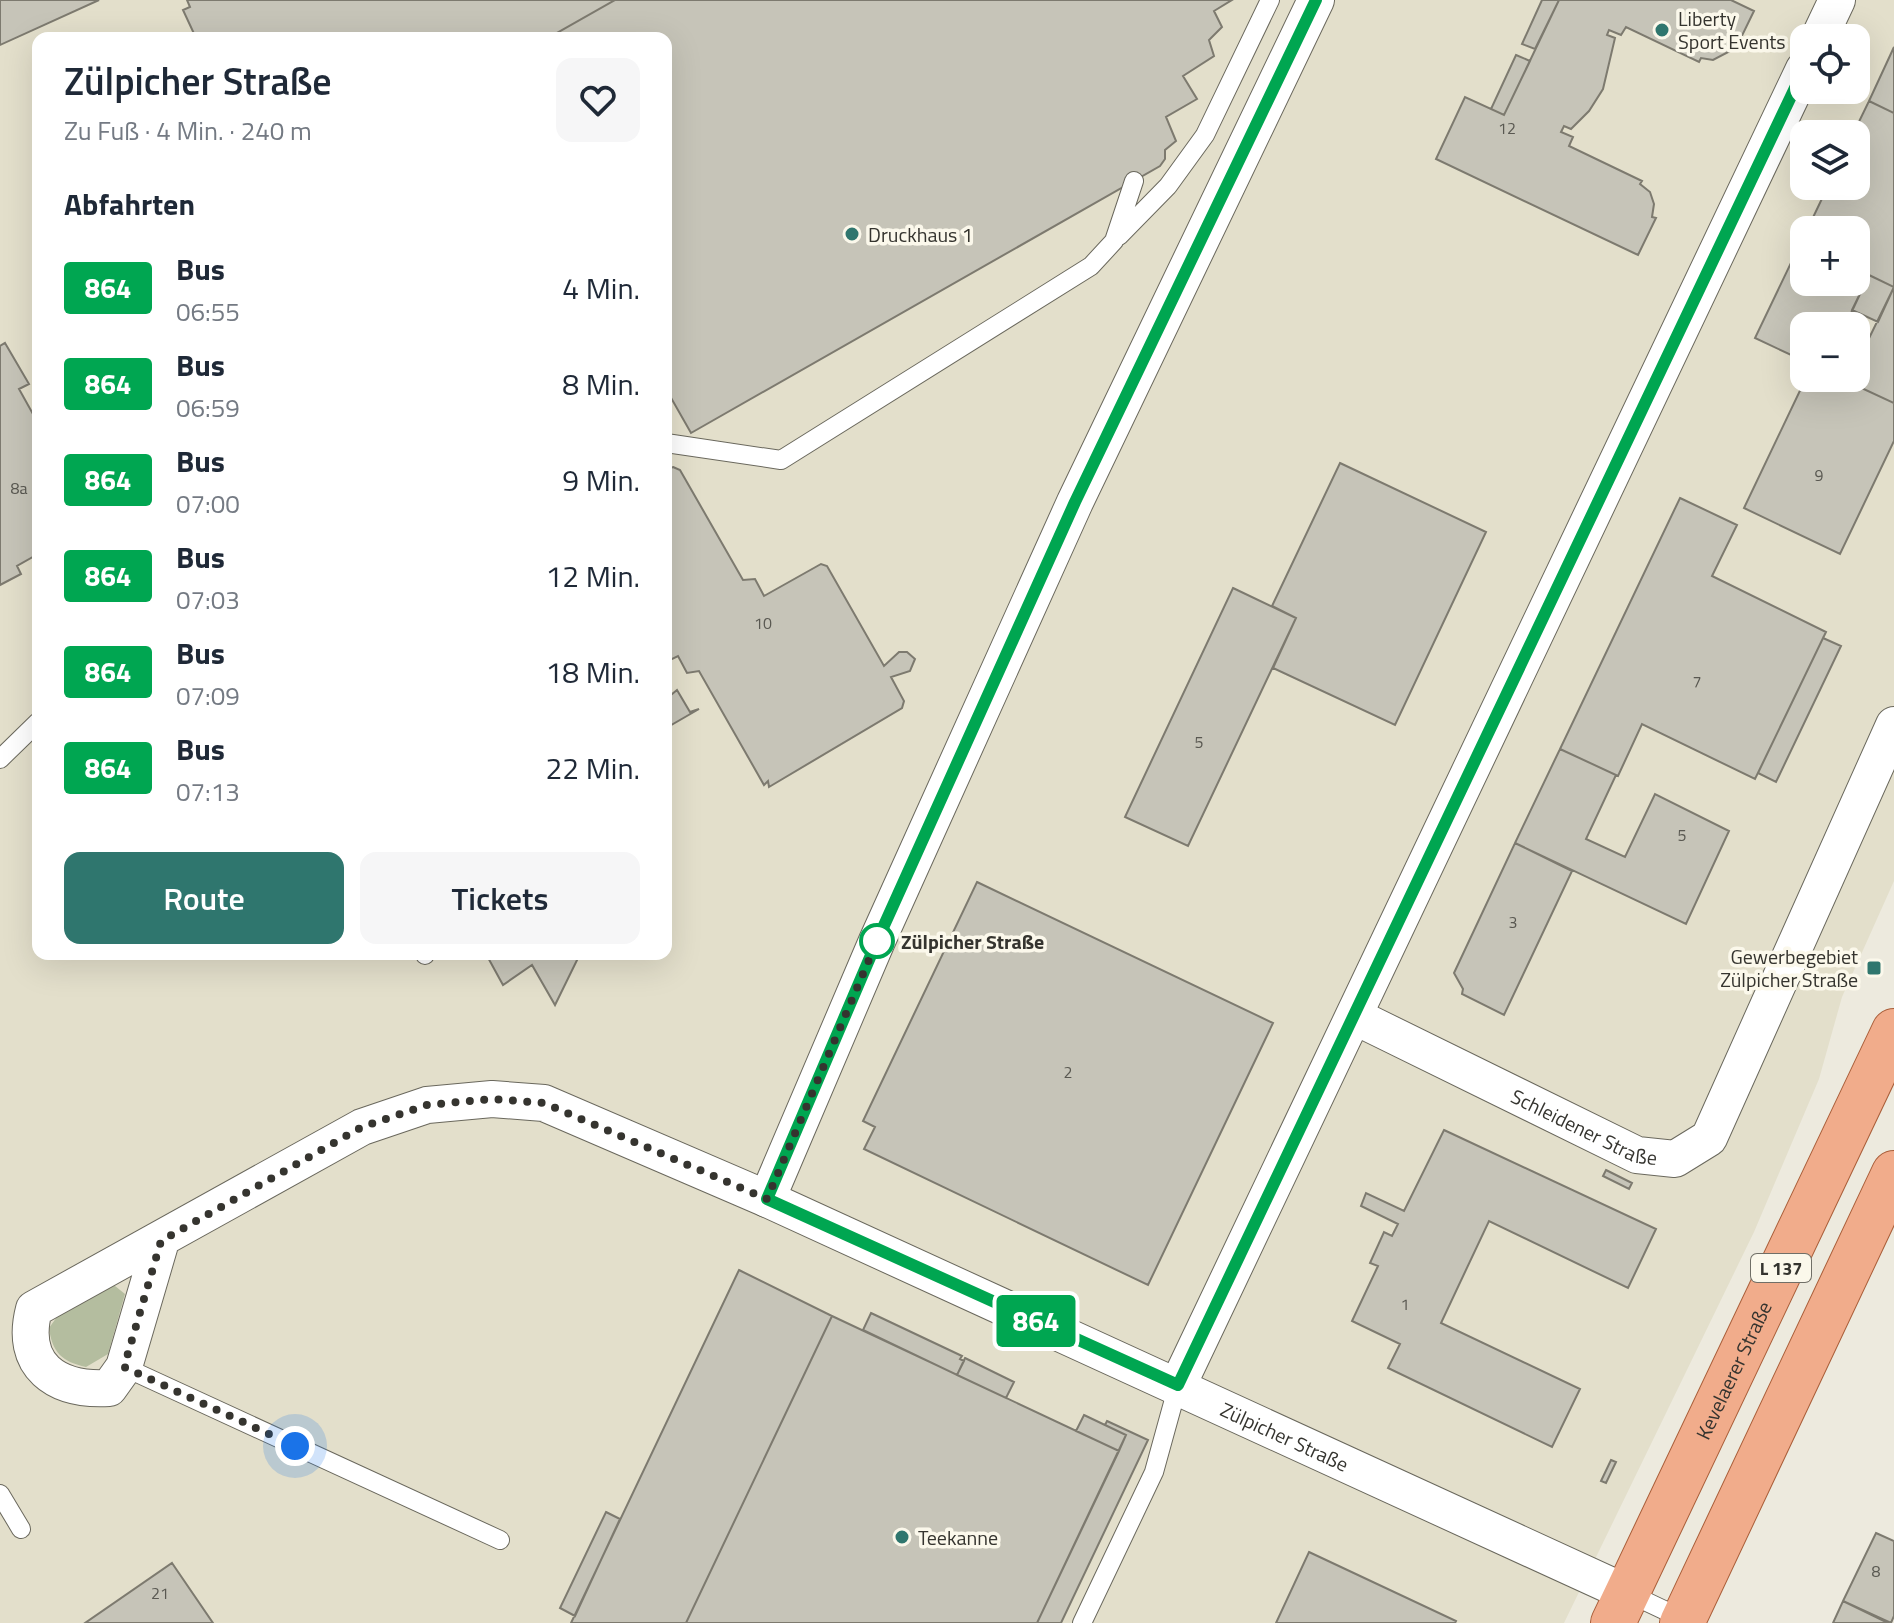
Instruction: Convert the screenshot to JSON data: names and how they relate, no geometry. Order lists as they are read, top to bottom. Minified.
{"streets":{"main road":["L 137","Kevelaerer Straße"],"street":["Schleidener Straße","Zülpicher Straße"]},"crossings":[["Kevelaerer Straße","Zülpicher Straße"]],"places":{"other":["Liberty Sport Events","Druckhaus 1","Zülpicher Straße","Teekanne"],"transit":["Gewerbegebiet Zülpicher Straße"]},"lines":["bus line 864"],"house_numbers":["12","9","8a","10","7","5","5","3","2","1","8","21"],"page":{"on_map":"864","map_buttons":["+","−"],"heading":[["Zülpicher Straße","Zu Fuß · 4 Min. · 240 m"],"Abfahrten"],"list":[{"mark":"864","name":"Bus","note":"06:55","value":"4 Min."},{"mark":"864","name":"Bus","note":"06:59","value":"8 Min."},{"mark":"864","name":"Bus","note":"07:00","value":"9 Min."},{"mark":"864","name":"Bus","note":"07:03","value":"12 Min."},{"mark":"864","name":"Bus","note":"07:09","value":"18 Min."},{"mark":"864","name":"Bus","note":"07:13","value":"22 Min."}],"buttons":["Route","Tickets"]}}
